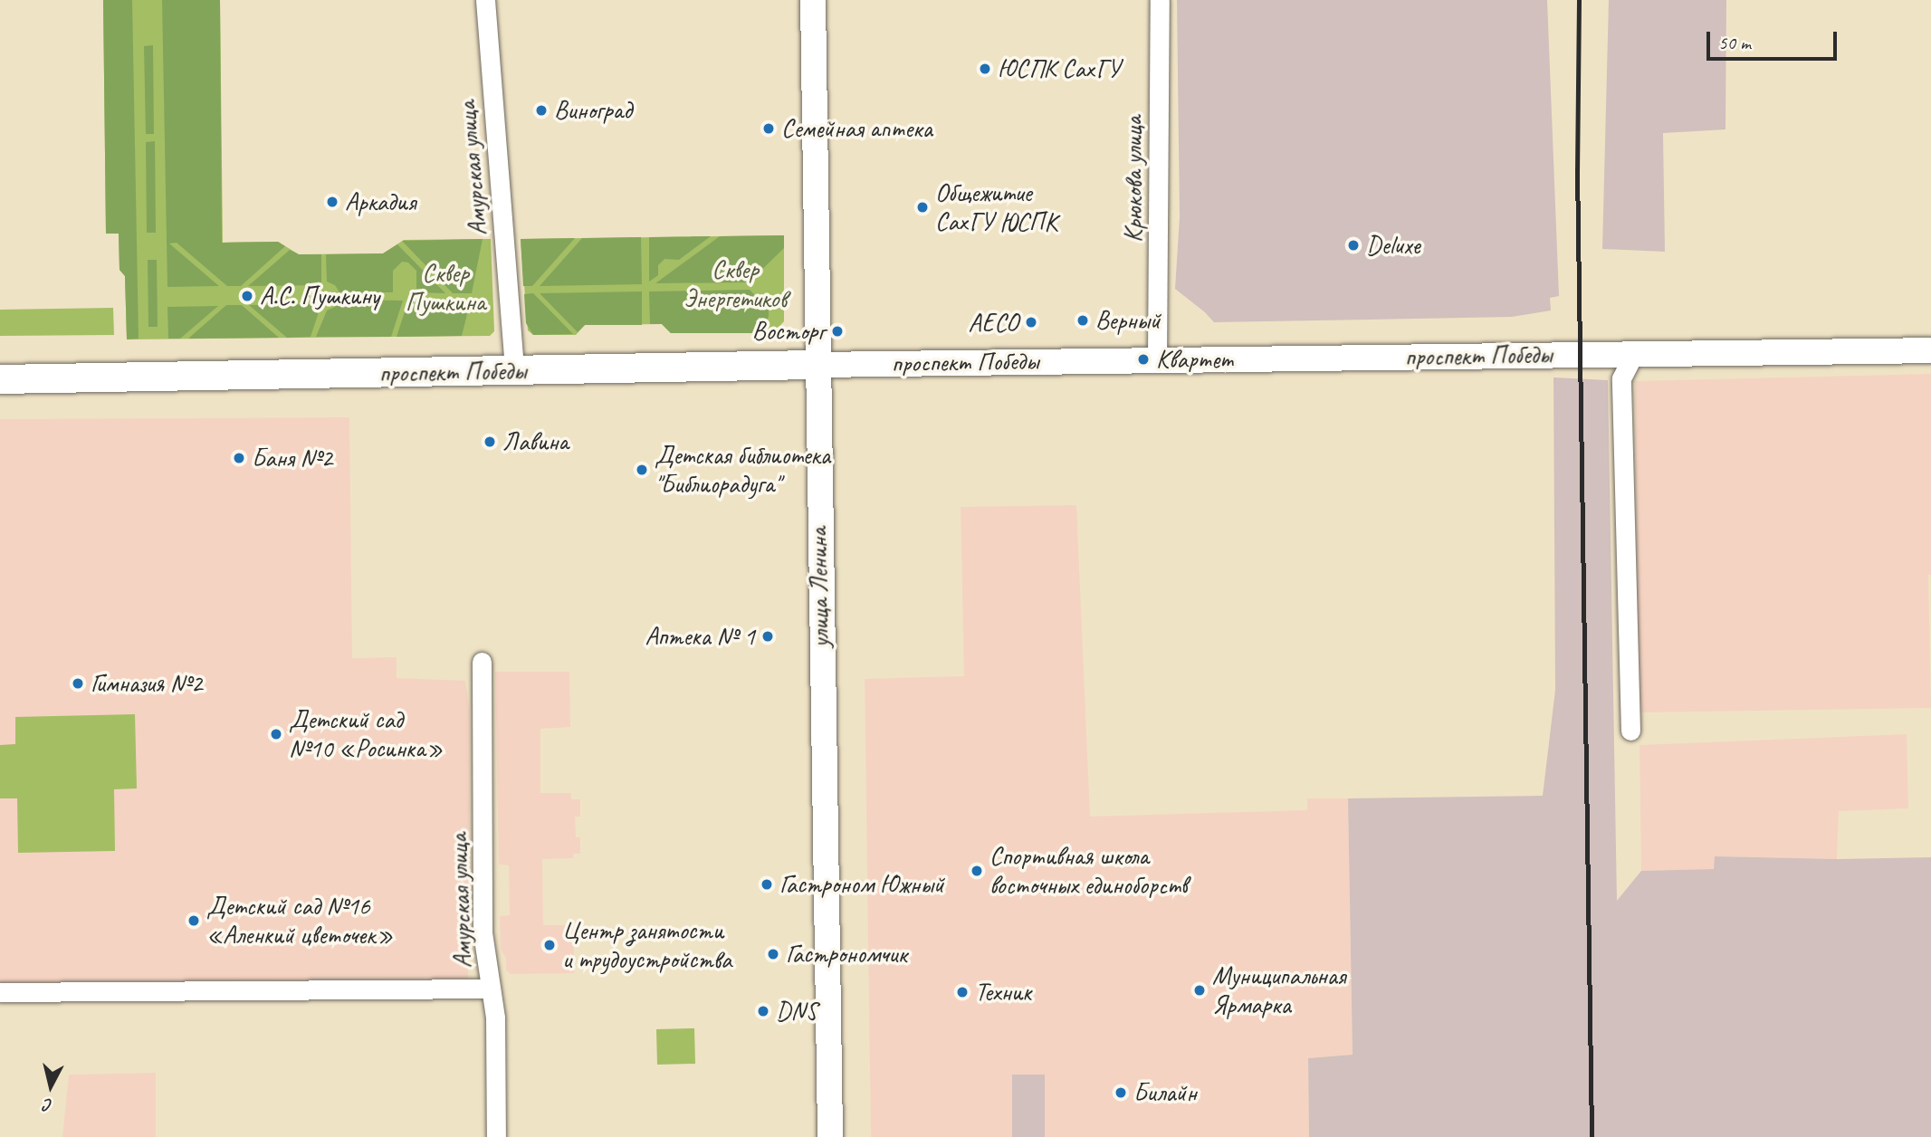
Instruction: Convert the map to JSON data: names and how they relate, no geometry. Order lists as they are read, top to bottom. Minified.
{"streets":{"main road":["проспект Победы","улица Ленина"],"street":["Амурская улица","Крюкова улица"]},"crossings":[["Амурская улица","проспект Победы"],["Крюкова улица","проспект Победы"],["проспект Победы","улица Ленина"]],"parks":["Сквер Энергетиков","Сквер Пушкина"],"places":["ЮСПК СахГУ","Виноград","Семейная аптека","Аркадия","Общежитие СахГУ ЮСПК","Deluxe","А.С. Пушкину","Верный","AECO","Восторг","Квартет","Лавина","Баня №2","Детская библиотека \"Библиорадуга\"","Аптека № 1","Гимназия №2","Детский сад №10 «Росинка»","Спортивная школа восточных единоборств","Гастроном Южный","Детский сад №16 «Аленкий цветочек»","Центр занятости и трудоустройства","Гастрономчик","Муниципальная Ярмарка","Техник","DNS","Билайн"],"scale_bar":"50 m","north":"bottom"}
